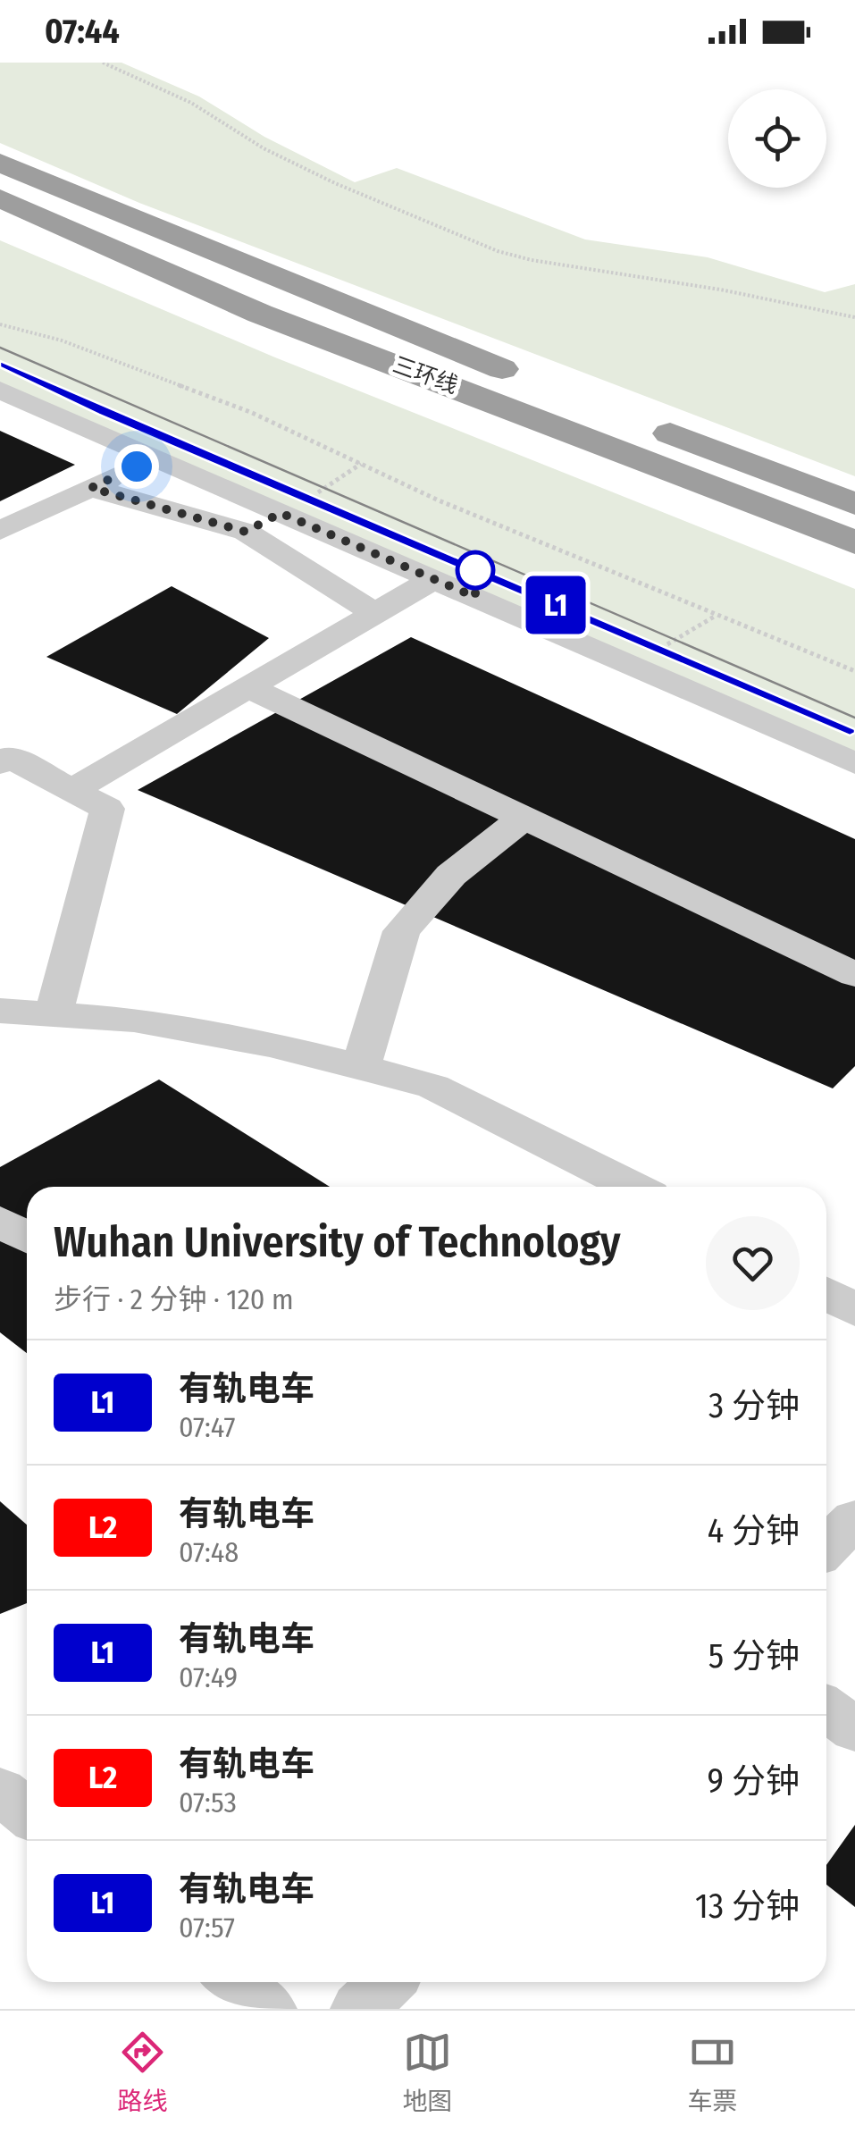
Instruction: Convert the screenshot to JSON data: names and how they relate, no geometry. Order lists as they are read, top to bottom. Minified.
{"streets":{"highway":["三环线"]},"lines":["tram line L1"],"page":{"status":"07:44","on_map":"L1","heading":["Wuhan University of Technology","步行 · 2 分钟 · 120 m"],"list":[{"mark":"L1","name":"有轨电车","note":"07:47","value":"3 分钟"},{"mark":"L2","name":"有轨电车","note":"07:48","value":"4 分钟"},{"mark":"L1","name":"有轨电车","note":"07:49","value":"5 分钟"},{"mark":"L2","name":"有轨电车","note":"07:53","value":"9 分钟"},{"mark":"L1","name":"有轨电车","note":"07:57","value":"13 分钟"}],"tabs":["路线","地图","车票"]}}
